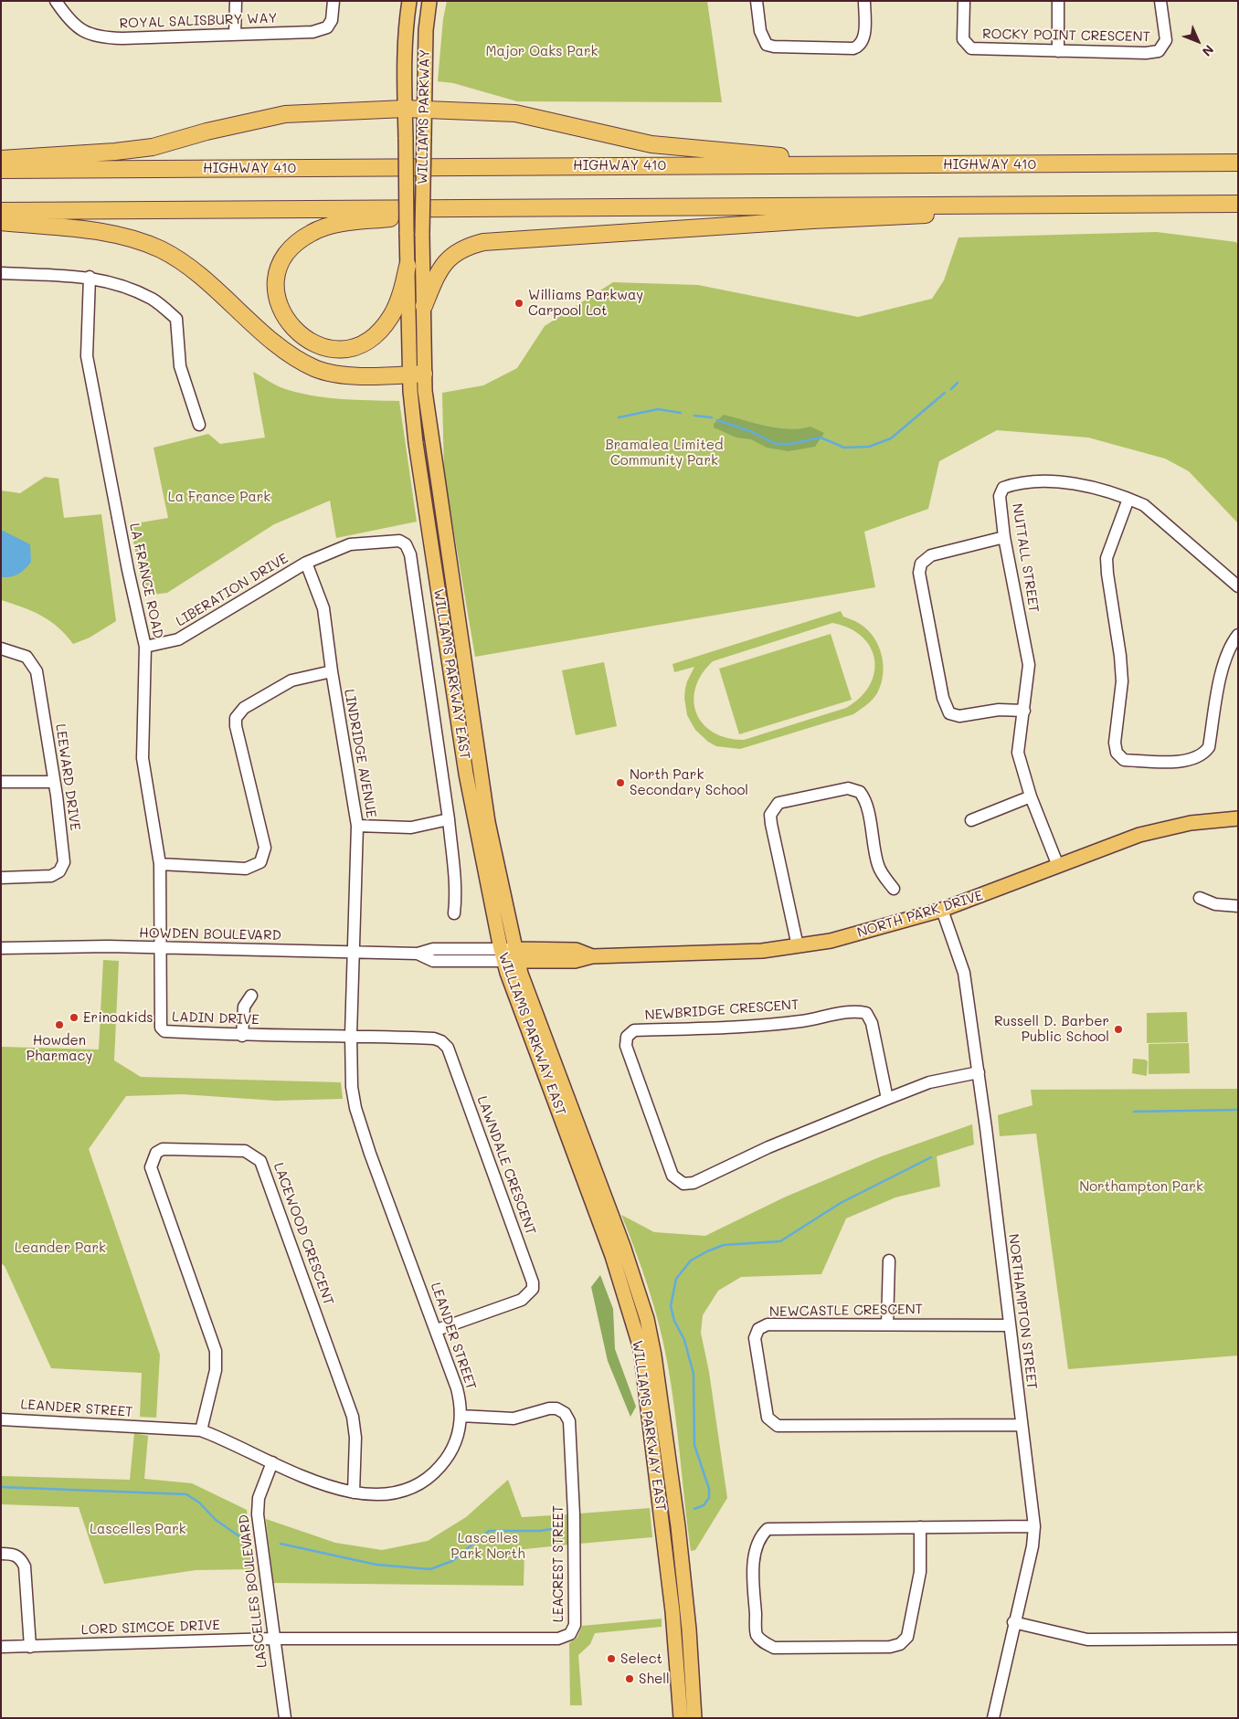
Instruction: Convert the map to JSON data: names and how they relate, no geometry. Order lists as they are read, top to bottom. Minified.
{"streets":{"highway":["HIGHWAY 410"],"main road":["WILLIAMS PARKWAY","WILLIAMS PARKWAY EAST","NORTH PARK DRIVE"],"street":["ROYAL SALISBURY WAY","ROCKY POINT CRESCENT","NUTTALL STREET","LA FRANCE ROAD","LIBERATION DRIVE","LINDRIDGE AVENUE","LEEWARD DRIVE","HOWDEN BOULEVARD","NEWBRIDGE CRESCENT","LADIN DRIVE","LAWNDALE CRESCENT","LACEWOOD CRESCENT","NEWCASTLE CRESCENT","NORTHAMPTON STREET","LEANDER STREET","LEACREST STREET","LASCELLES BOULEVARD","LORD SIMCOE DRIVE"]},"crossings":[["WILLIAMS PARKWAY","WILLIAMS PARKWAY EAST"],["NUTTALL STREET","NORTH PARK DRIVE"],["LA FRANCE ROAD","LIBERATION DRIVE"],["LA FRANCE ROAD","HOWDEN BOULEVARD"],["LA FRANCE ROAD","LADIN DRIVE"],["LIBERATION DRIVE","LINDRIDGE AVENUE"],["WILLIAMS PARKWAY EAST","NORTH PARK DRIVE"],["WILLIAMS PARKWAY EAST","HOWDEN BOULEVARD"],["LINDRIDGE AVENUE","HOWDEN BOULEVARD"],["LINDRIDGE AVENUE","LEANDER STREET"],["NORTH PARK DRIVE","HOWDEN BOULEVARD"],["NORTH PARK DRIVE","NORTHAMPTON STREET"],["HOWDEN BOULEVARD","LADIN DRIVE"],["HOWDEN BOULEVARD","LEANDER STREET"],["NEWBRIDGE CRESCENT","NORTHAMPTON STREET"],["LADIN DRIVE","LAWNDALE CRESCENT"],["LADIN DRIVE","LEANDER STREET"],["LAWNDALE CRESCENT","LEANDER STREET"],["LACEWOOD CRESCENT","LEANDER STREET"],["NEWCASTLE CRESCENT","NORTHAMPTON STREET"],["LEANDER STREET","LEACREST STREET"],["LEANDER STREET","LASCELLES BOULEVARD"],["LEACREST STREET","LASCELLES BOULEVARD"],["LEACREST STREET","LORD SIMCOE DRIVE"],["LASCELLES BOULEVARD","LORD SIMCOE DRIVE"]],"parks":["Major Oaks Park","Bramalea Limited Community Park","La France Park","Northampton Park","Leander Park","Lascelles Park","Lascelles Park North"],"places":["Williams Parkway Carpool Lot","North Park Secondary School","Erinoakids","Howden Pharmacy","Russell D. Barber Public School","Select","Shell"],"north":"bottom right"}
